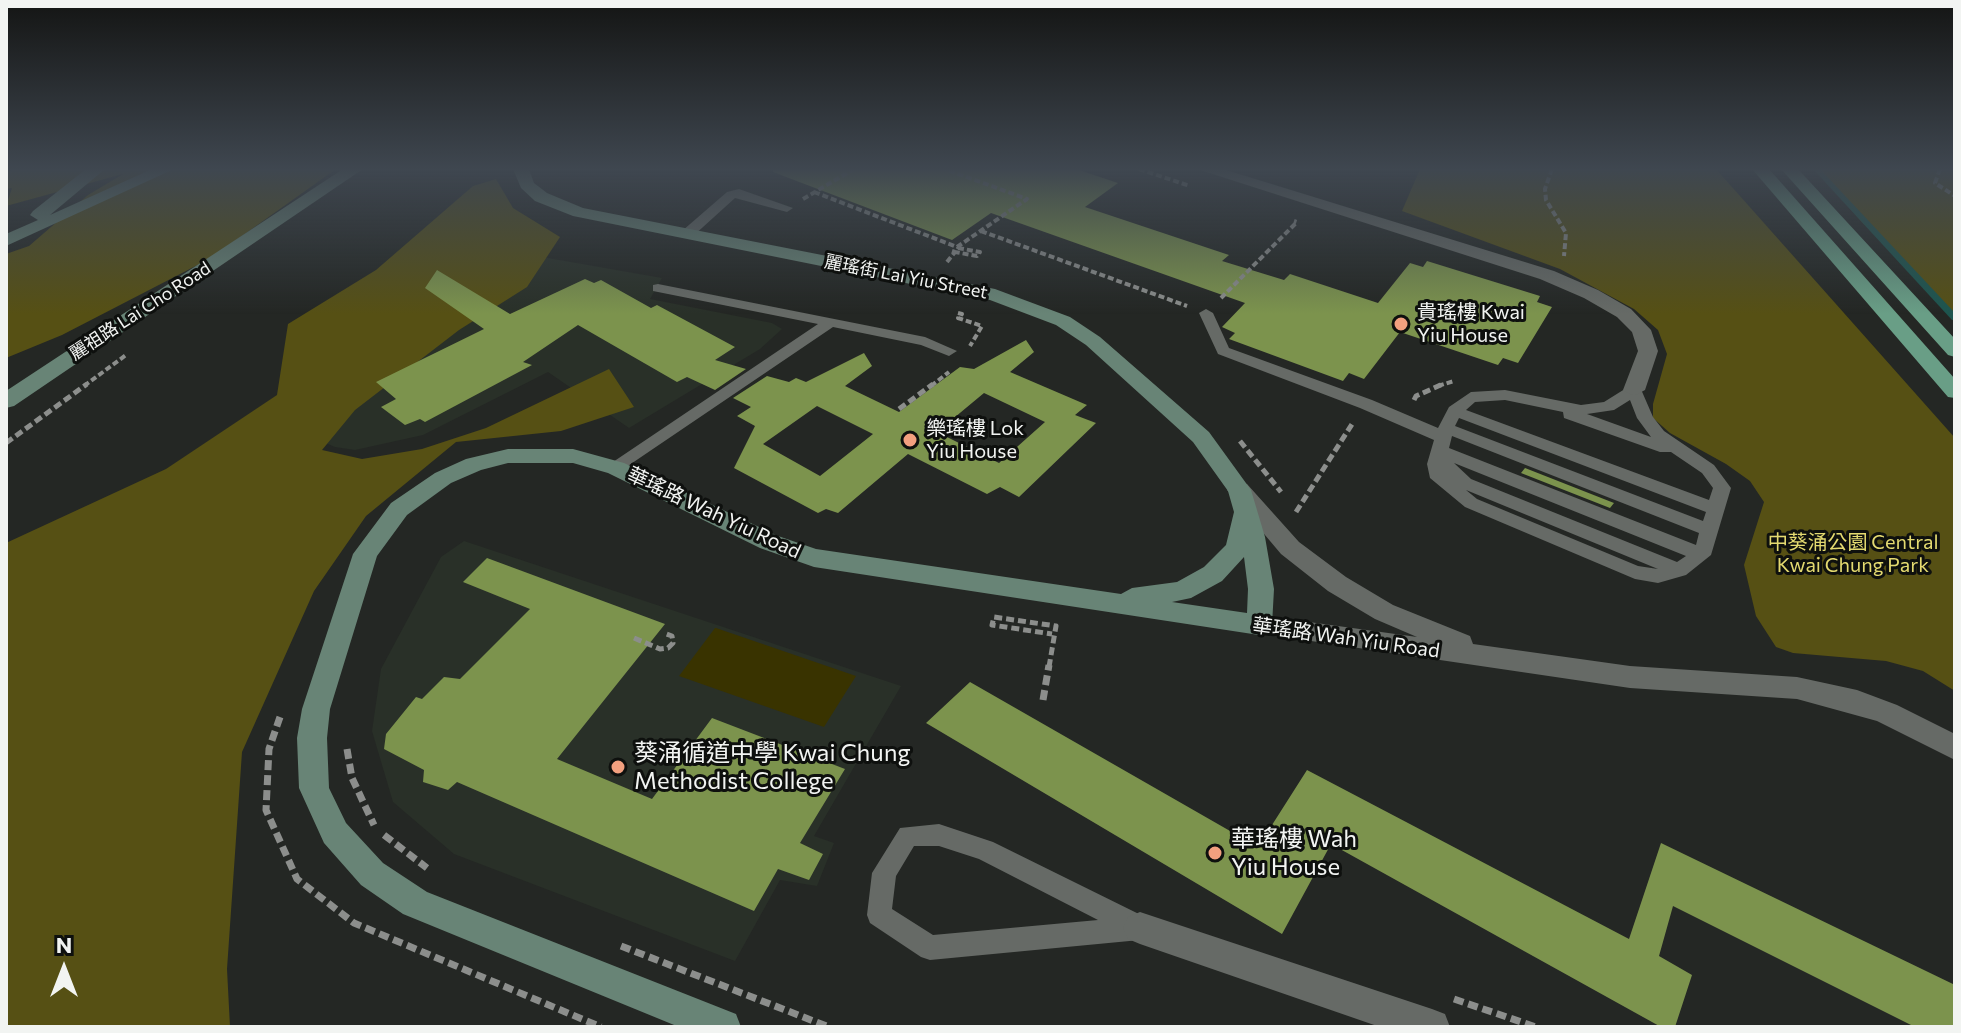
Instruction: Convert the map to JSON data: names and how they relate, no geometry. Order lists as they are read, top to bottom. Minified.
{"streets":{"street":["麗瑤街 Lai Yiu Street","麗祖路 Lai Cho Road","華瑤路 Wah Yiu Road"]},"crossings":[["麗瑤街 Lai Yiu Street","華瑤路 Wah Yiu Road"]],"parks":["中葵涌公園 Central Kwai Chung Park"],"places":["貴瑤樓 Kwai Yiu House","樂瑤樓 Lok Yiu House","葵涌循道中學 Kwai Chung Methodist College","華瑤樓 Wah Yiu House"],"north":"top"}
